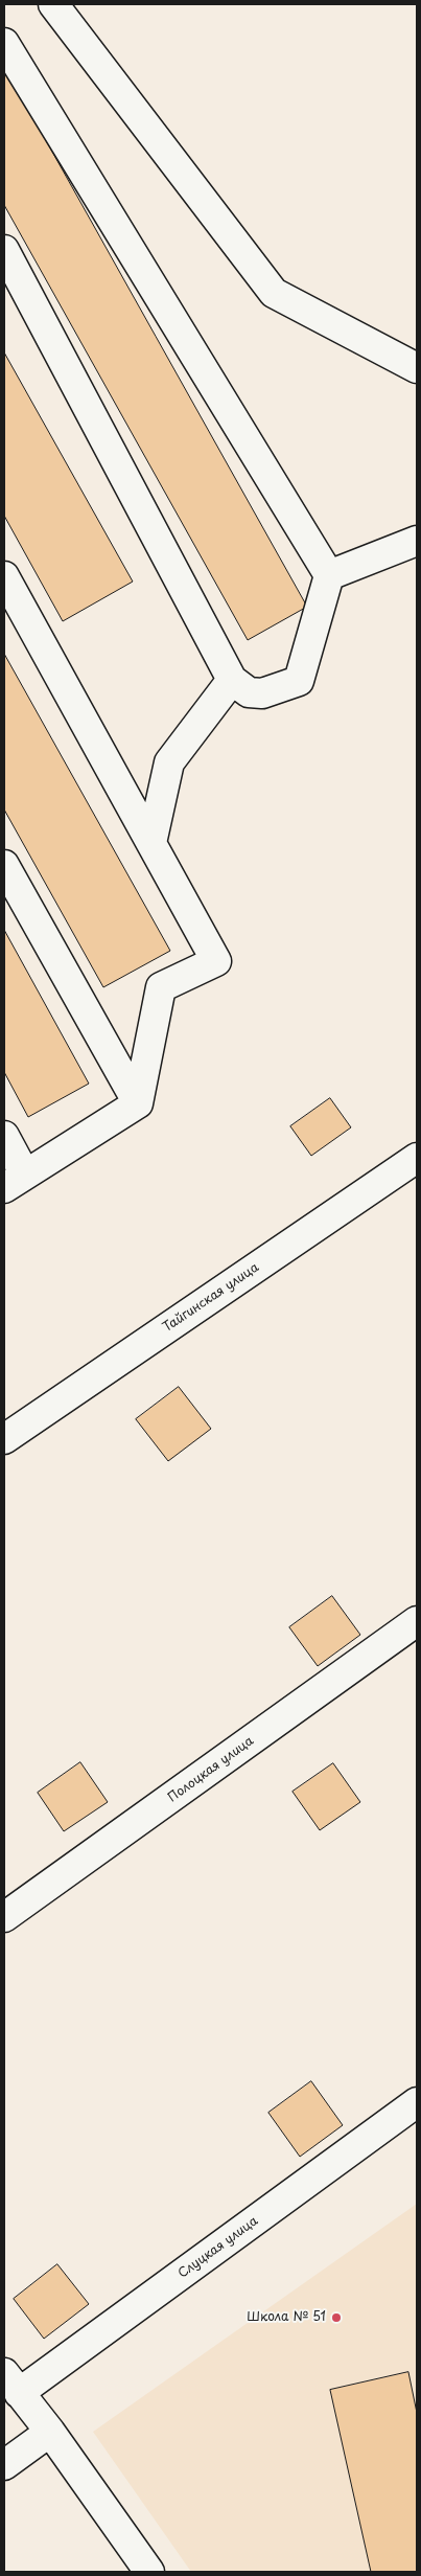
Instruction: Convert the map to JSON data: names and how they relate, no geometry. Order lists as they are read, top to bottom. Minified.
{"streets":{"street":["Тайгинская улица","Полоцкая улица","Слуцкая улица"]},"places":["Школа № 51"]}
